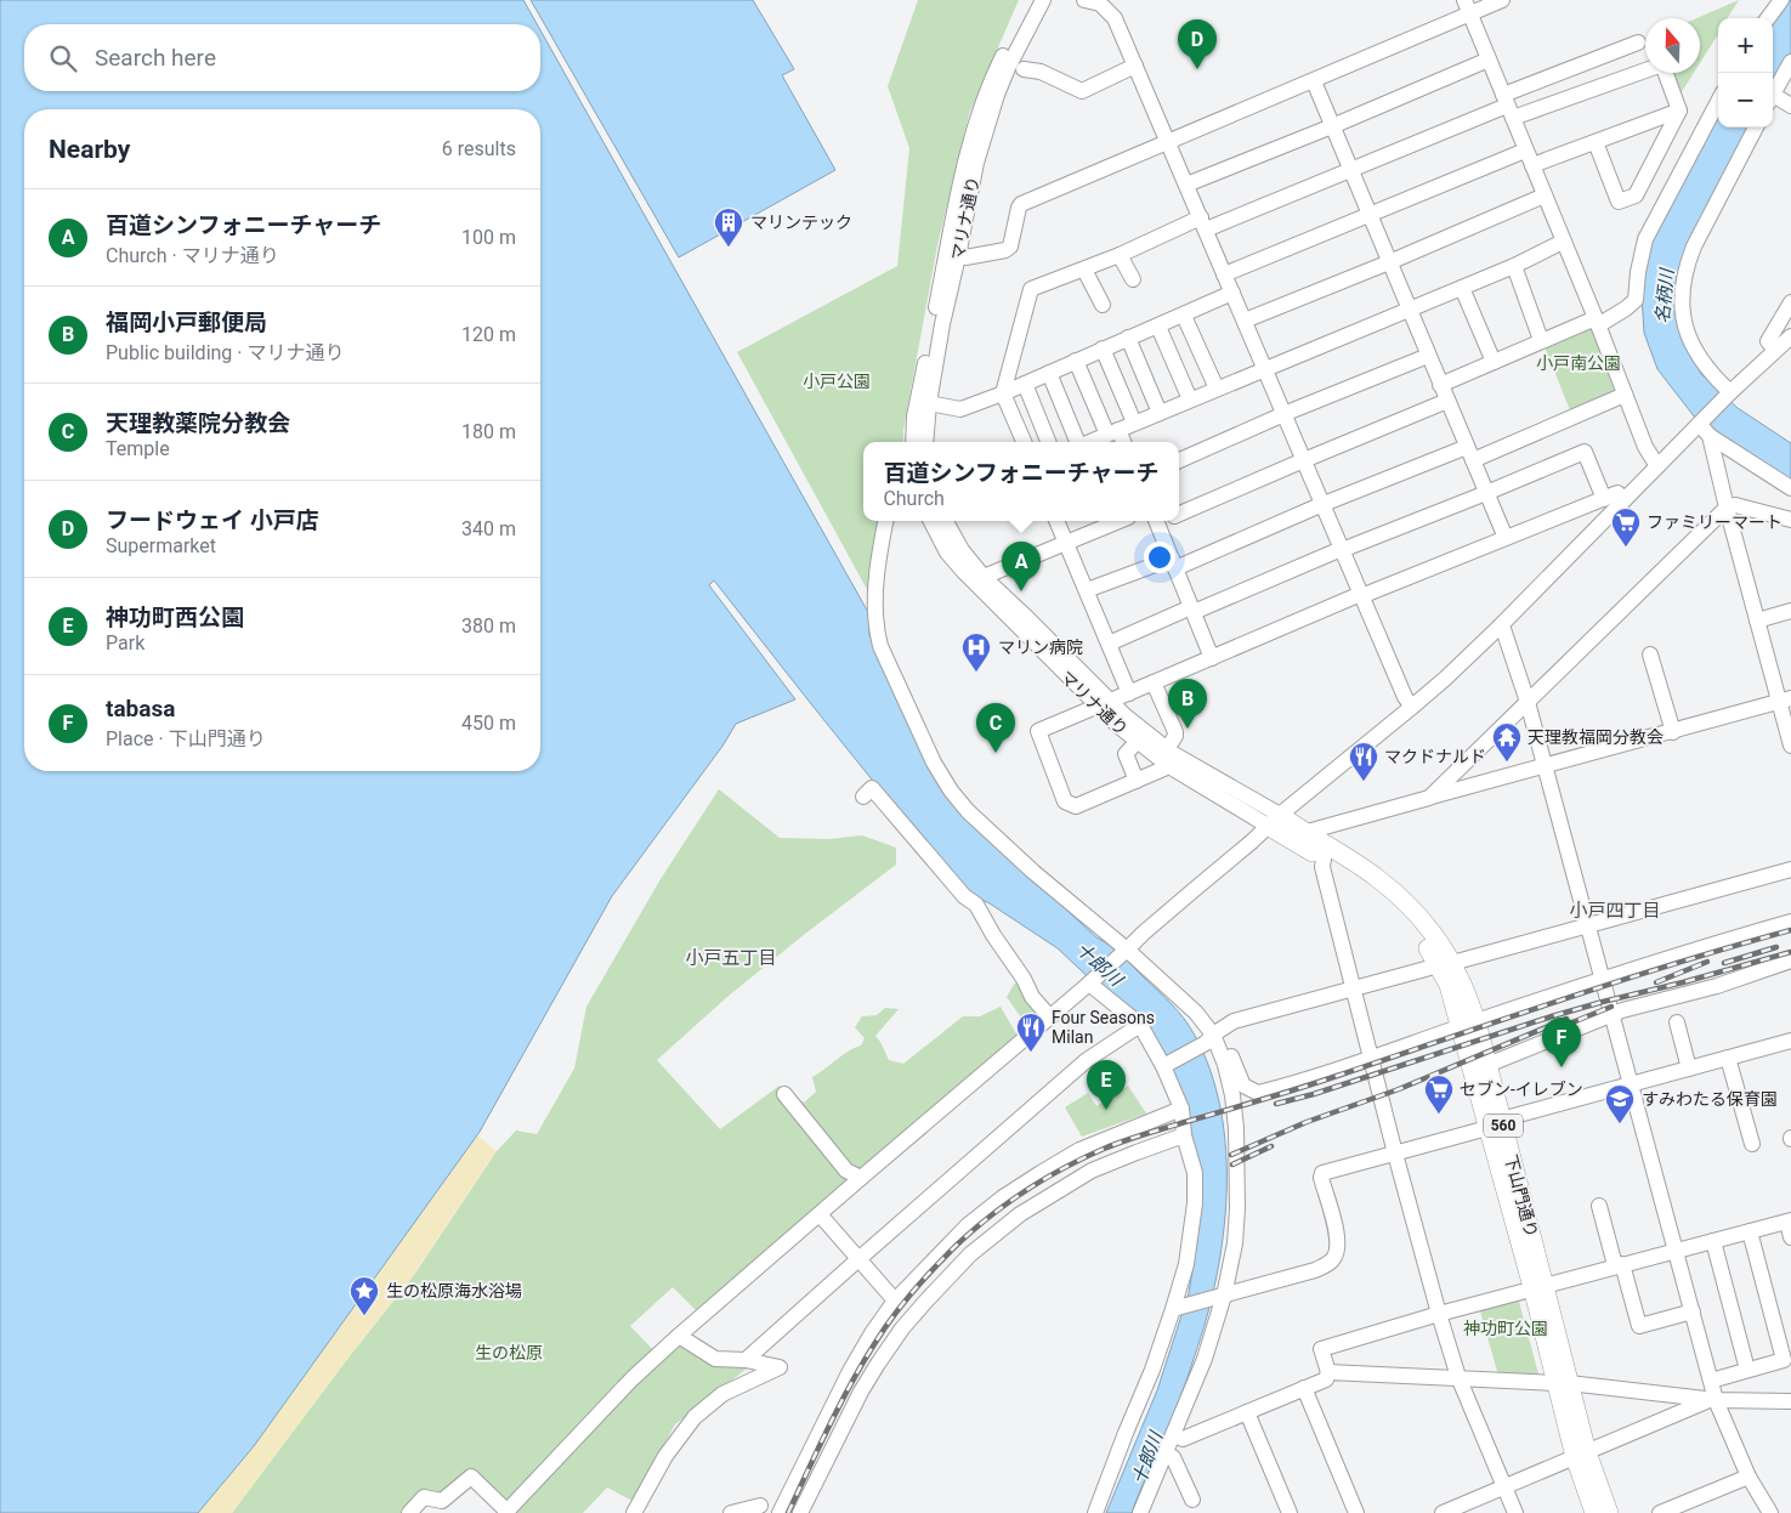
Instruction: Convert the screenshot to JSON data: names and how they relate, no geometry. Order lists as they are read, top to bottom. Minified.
{"streets":{"main road":["560","下山門通り"],"street":["マリナ通り"]},"crossings":[["マリナ通り","下山門通り"]],"districts":["小戸四丁目","小戸五丁目"],"water":["名柄川","十郎川"],"parks":["小戸南公園","小戸公園","神功町公園","生の松原"],"places":{"building":["マリンテック"],"supermarket":["ファミリーマート","セブン-イレブン"],"hospital":["マリン病院"],"temple":["天理教福岡分教会"],"restaurant":["マクドナルド","Four Seasons Milan"],"school or university":["すみわたる保育園"],"place":["生の松原海水浴場"]},"north":"top","page":{"map_buttons":["+","−"],"pins":["D","A","B","C","F","E"],"search":"Search here","heading":["Nearby","6 results"],"list":[{"mark":"A","name":"百道シンフォニーチャーチ","note":"Church · マリナ通り","value":"100 m"},{"mark":"B","name":"福岡小戸郵便局","note":"Public building · マリナ通り","value":"120 m"},{"mark":"C","name":"天理教薬院分教会","note":"Temple","value":"180 m"},{"mark":"D","name":"フードウェイ 小戸店","note":"Supermarket","value":"340 m"},{"mark":"E","name":"神功町西公園","note":"Park","value":"380 m"},{"mark":"F","name":"tabasa","note":"Place · 下山門通り","value":"450 m"}],"popup":["百道シンフォニーチャーチ","Church"]}}
